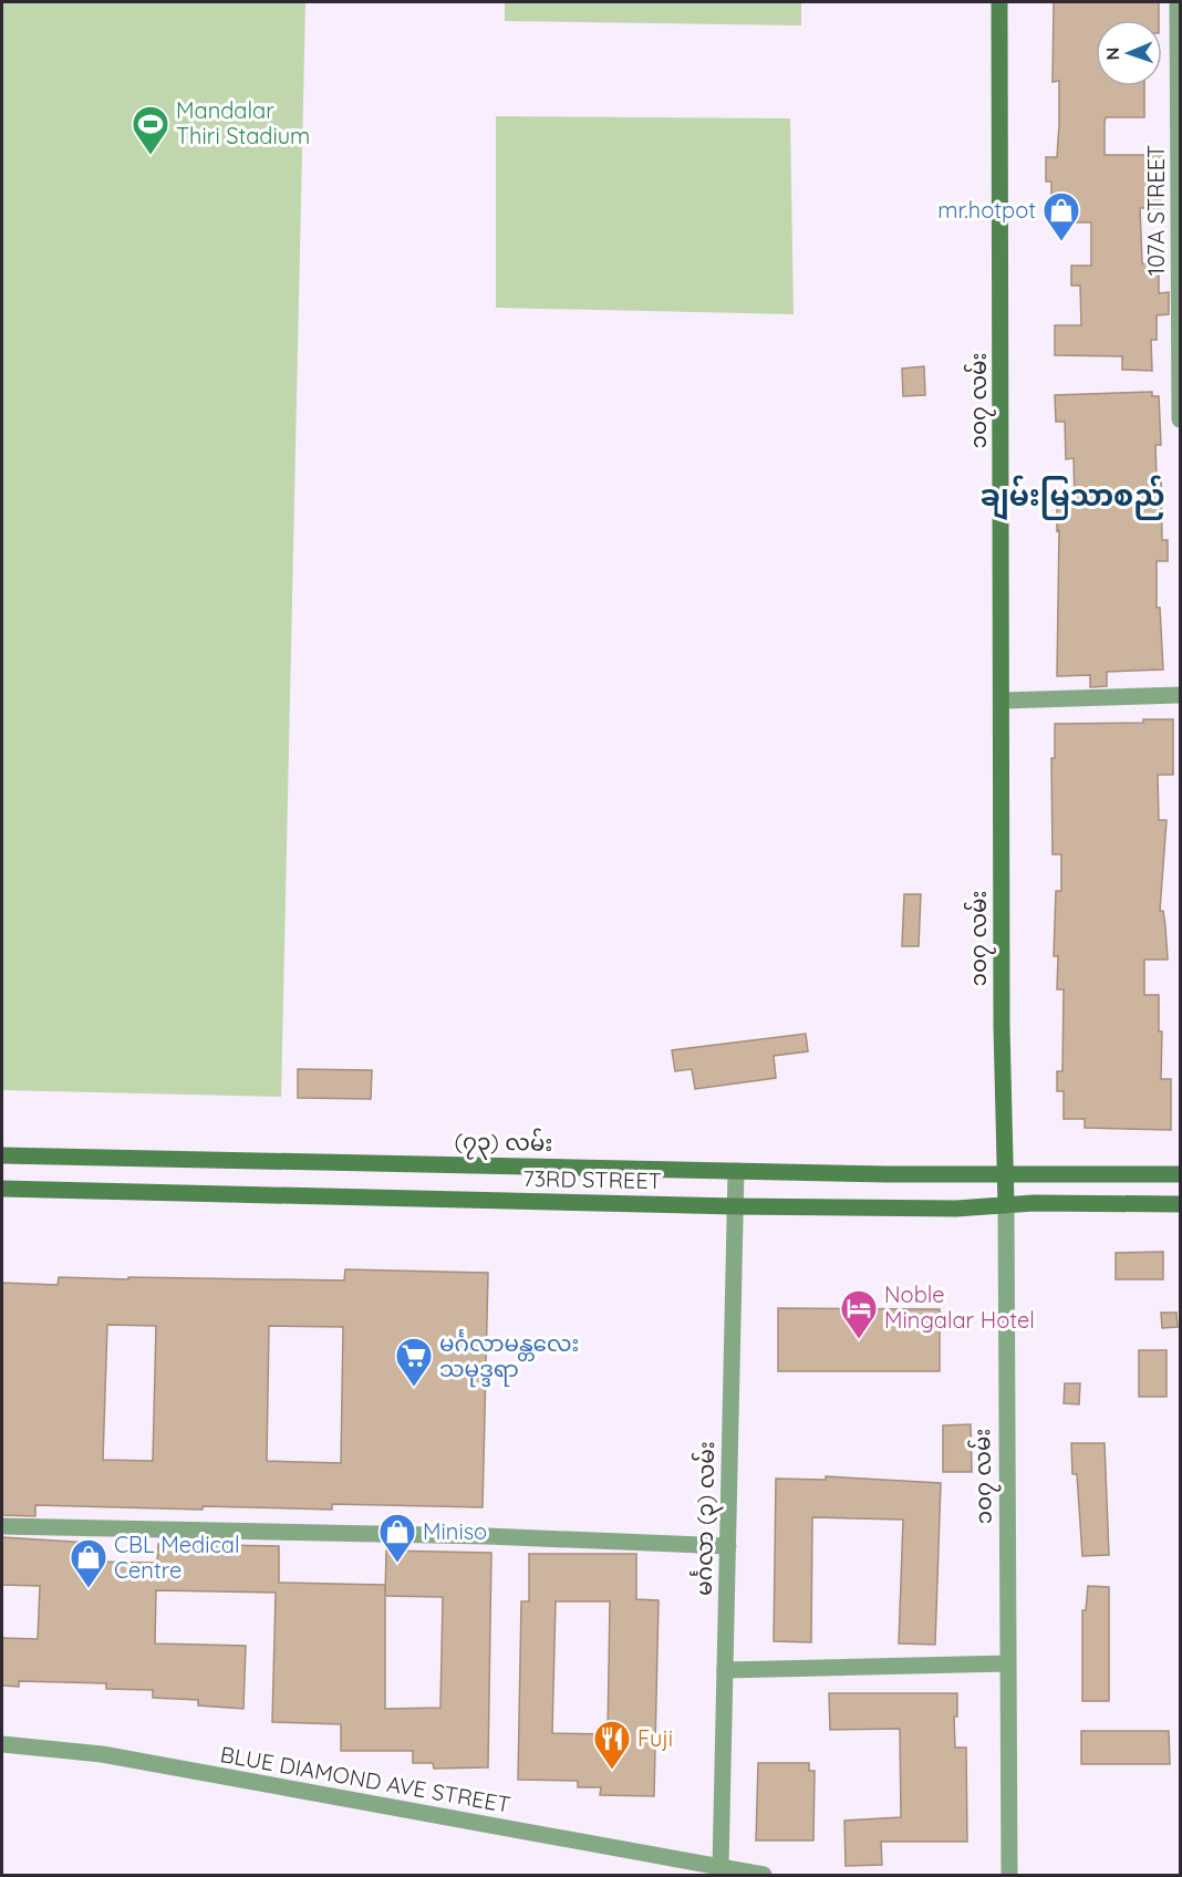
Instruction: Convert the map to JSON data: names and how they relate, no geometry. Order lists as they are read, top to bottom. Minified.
{"streets":{"main road":["၁၀၇ လမ်း","(၇၃) လမ်း","73RD STREET"],"street":["107A STREET","မင်္ဂလာ (၃) လမ်း","BLUE DIAMOND AVE STREET"]},"crossings":[["၁၀၇ လမ်း","(၇၃) လမ်း"],["၁၀၇ လမ်း","73RD STREET"],["(၇၃) လမ်း","မင်္ဂလာ (၃) လမ်း"],["73RD STREET","မင်္ဂလာ (၃) လမ်း"],["မင်္ဂလာ (၃) လမ်း","BLUE DIAMOND AVE STREET"]],"districts":["ချမ်းမြသာစည်"],"places":{"sports":["Mandalar Thiri Stadium"],"shop":["mr.hotpot","Miniso","CBL Medical Centre"],"hotel":["Noble Mingalar Hotel"],"supermarket":["မင်္ဂလာမန္တလေး သမုဒ္ဒရာ"],"restaurant":["Fuji"]},"north":"left"}
